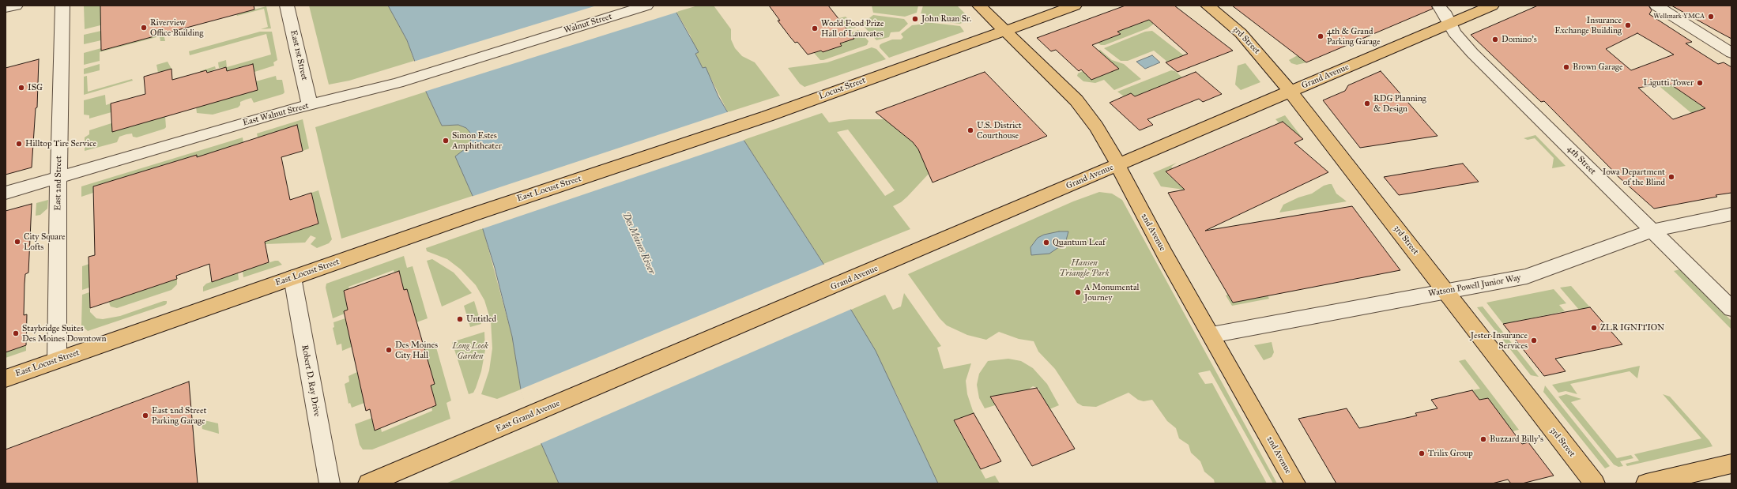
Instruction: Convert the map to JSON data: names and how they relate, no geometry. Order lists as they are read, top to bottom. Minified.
{"streets":{"main road":["3rd Street","Grand Avenue","Locust Street","East Locust Street","2nd Avenue","East Grand Avenue"],"street":["Walnut Street","East 1st Street","East Walnut Street","4th Street","East 2nd Street","Watson Powell Junior Way","Robert D. Ray Drive"]},"crossings":[["Walnut Street","East Walnut Street"],["3rd Street","Grand Avenue"],["3rd Street","Watson Powell Junior Way"],["East 1st Street","East Walnut Street"],["Grand Avenue","4th Street"],["Grand Avenue","2nd Avenue"],["Grand Avenue","East Grand Avenue"],["Locust Street","East Locust Street"],["Locust Street","2nd Avenue"],["East Walnut Street","East 2nd Street"],["4th Street","Watson Powell Junior Way"],["East 2nd Street","East Locust Street"],["East Locust Street","Robert D. Ray Drive"],["2nd Avenue","Watson Powell Junior Way"]],"water":["Des Moines River"],"parks":["Hansen Triangle Park","Long Look Garden"],"places":["Wellmark YMCA","John Ruan Sr.","Insurance Exchange Building","Riverview Office Building","World Food Prize Hall of Laureates","4th & Grand Parking Garage","Domino's","Brown Garage","Ligutti Tower","ISG","RDG Planning & Design","U.S. District Courthouse","Simon Estes Amphitheater","Hilltop Tire Service","Iowa Department of the Blind","City Square Lofts","Quantum Leaf","A Monumental Journey","Untitled","ZLR IGNITION","Staybridge Suites Des Moines Downtown","Jester Insurance Services","Des Moines City Hall","East 2nd Street Parking Garage","Buzzard Billy's","Trilix Group"]}
